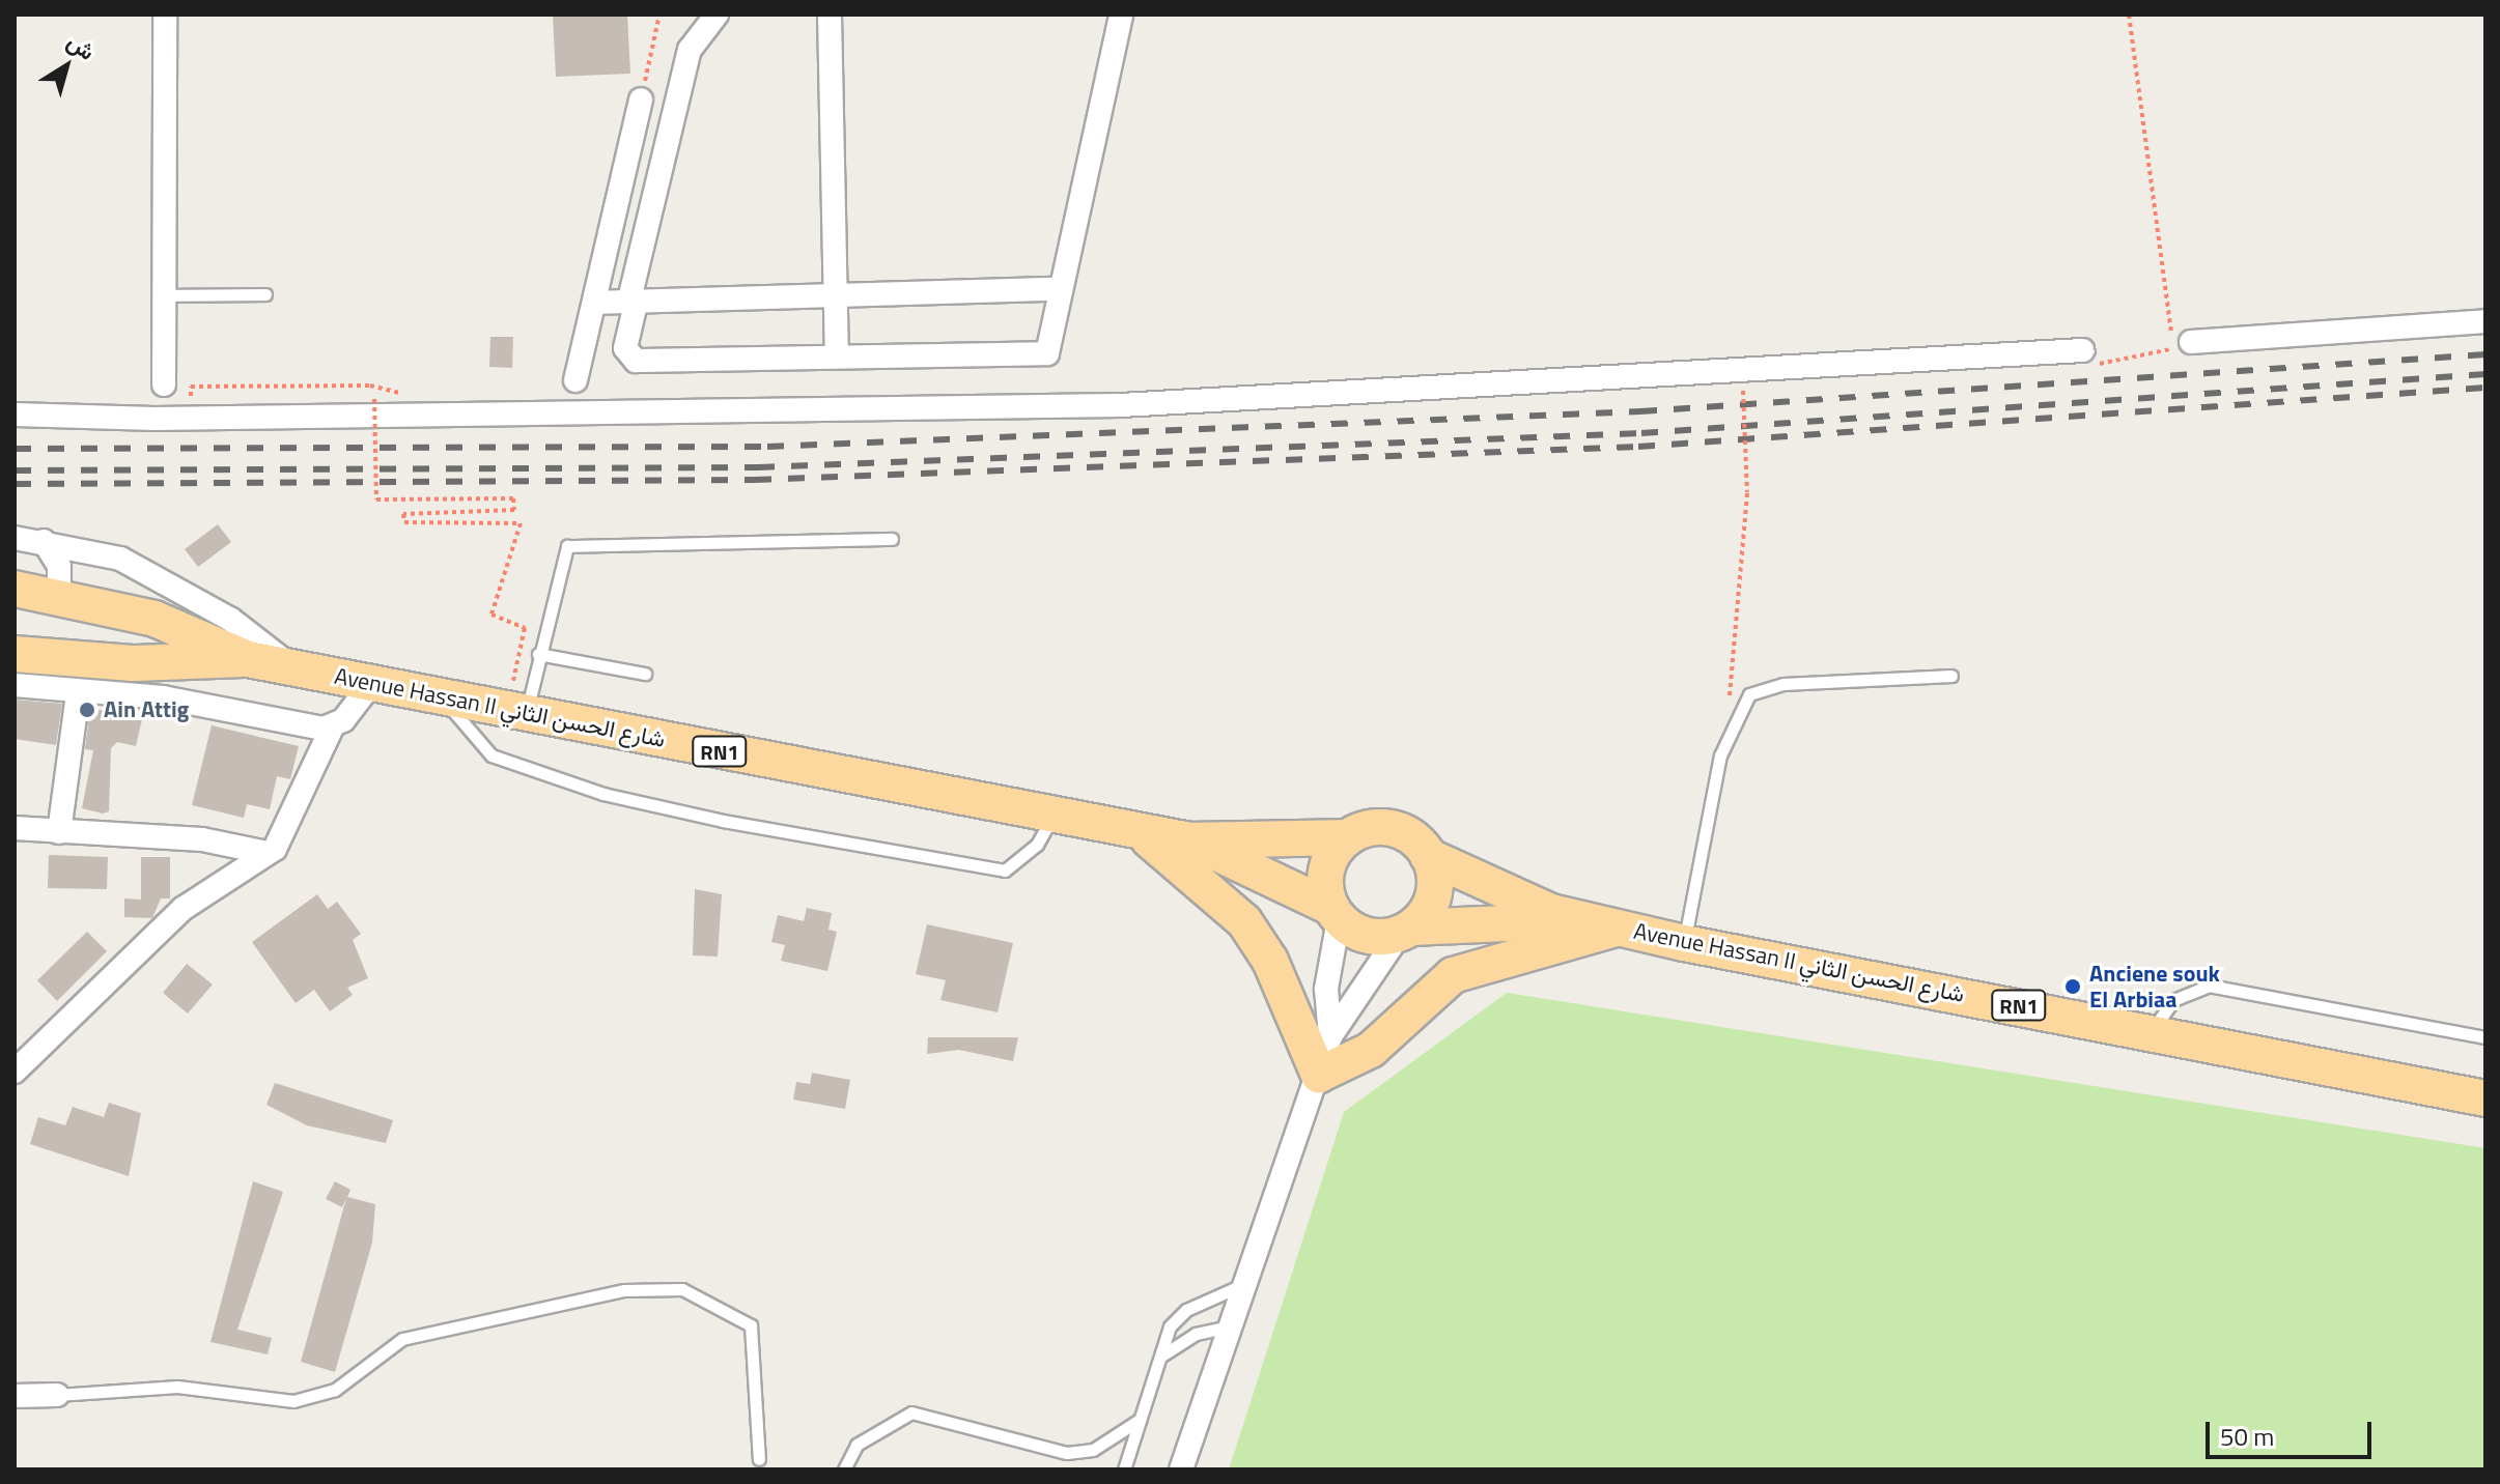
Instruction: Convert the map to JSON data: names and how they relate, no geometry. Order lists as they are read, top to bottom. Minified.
{"streets":{"main road":["Avenue Hassan II شارع الحسن الثاني","RN1"]},"places":["Ain Attig","Anciene souk El Arbiaa"],"scale_bar":"50 m","north":"top right"}
